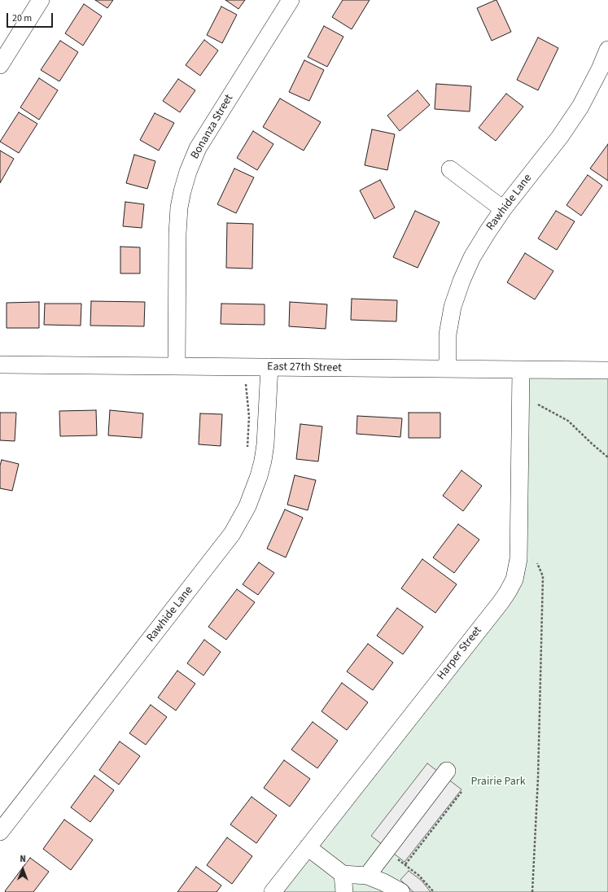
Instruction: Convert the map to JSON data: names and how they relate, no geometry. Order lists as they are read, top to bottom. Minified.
{"streets":{"street":["Bonanza Street","Rawhide Lane","East 27th Street","Harper Street"]},"crossings":[["Bonanza Street","East 27th Street"],["Rawhide Lane","East 27th Street"],["East 27th Street","Harper Street"]],"parks":["Prairie Park"],"scale_bar":"20 m","north":"top"}
